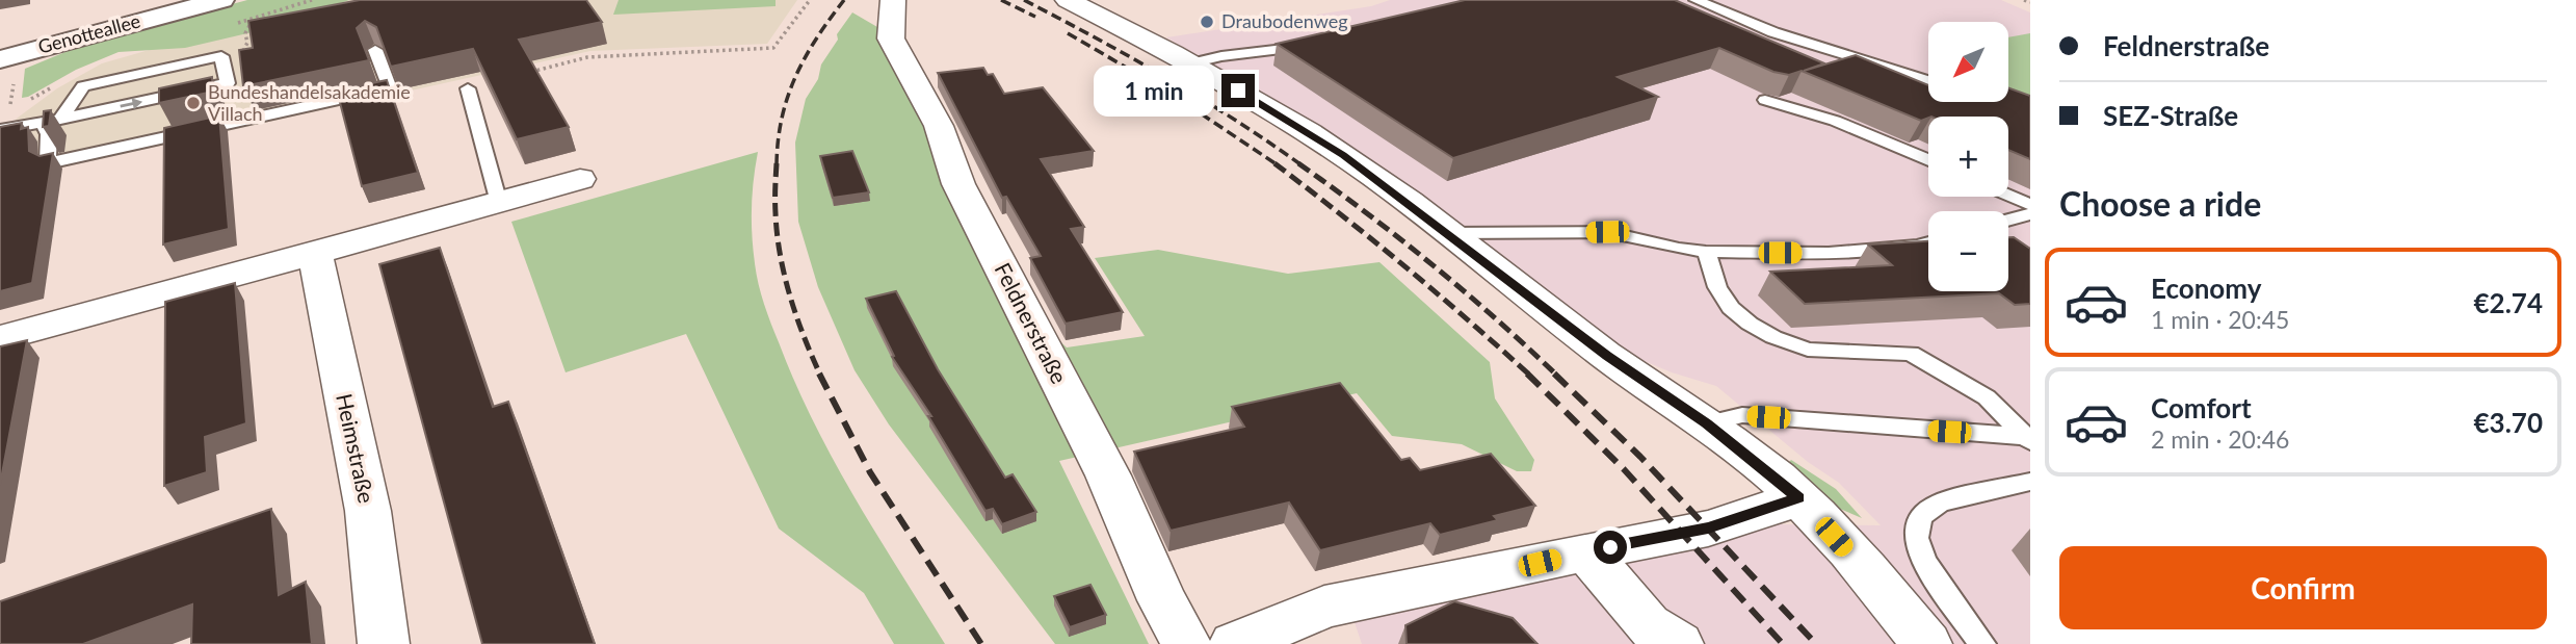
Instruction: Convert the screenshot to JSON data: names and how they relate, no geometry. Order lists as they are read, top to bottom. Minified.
{"streets":{"main road":["Genotteallee"],"street":["Feldnerstraße","Heimstraße"]},"places":["Draubodenweg","Bundeshandelsakademie Villach"],"north":"bottom left","page":{"banner":["Feldnerstraße","SEZ-Straße"],"map_buttons":["+","−"],"bubble":"1 min","heading":"Choose a ride","list":[{"name":"Economy","note":"1 min · 20:45","value":"€2.74"},{"name":"Comfort","note":"2 min · 20:46","value":"€3.70"}],"buttons":"Confirm"}}
